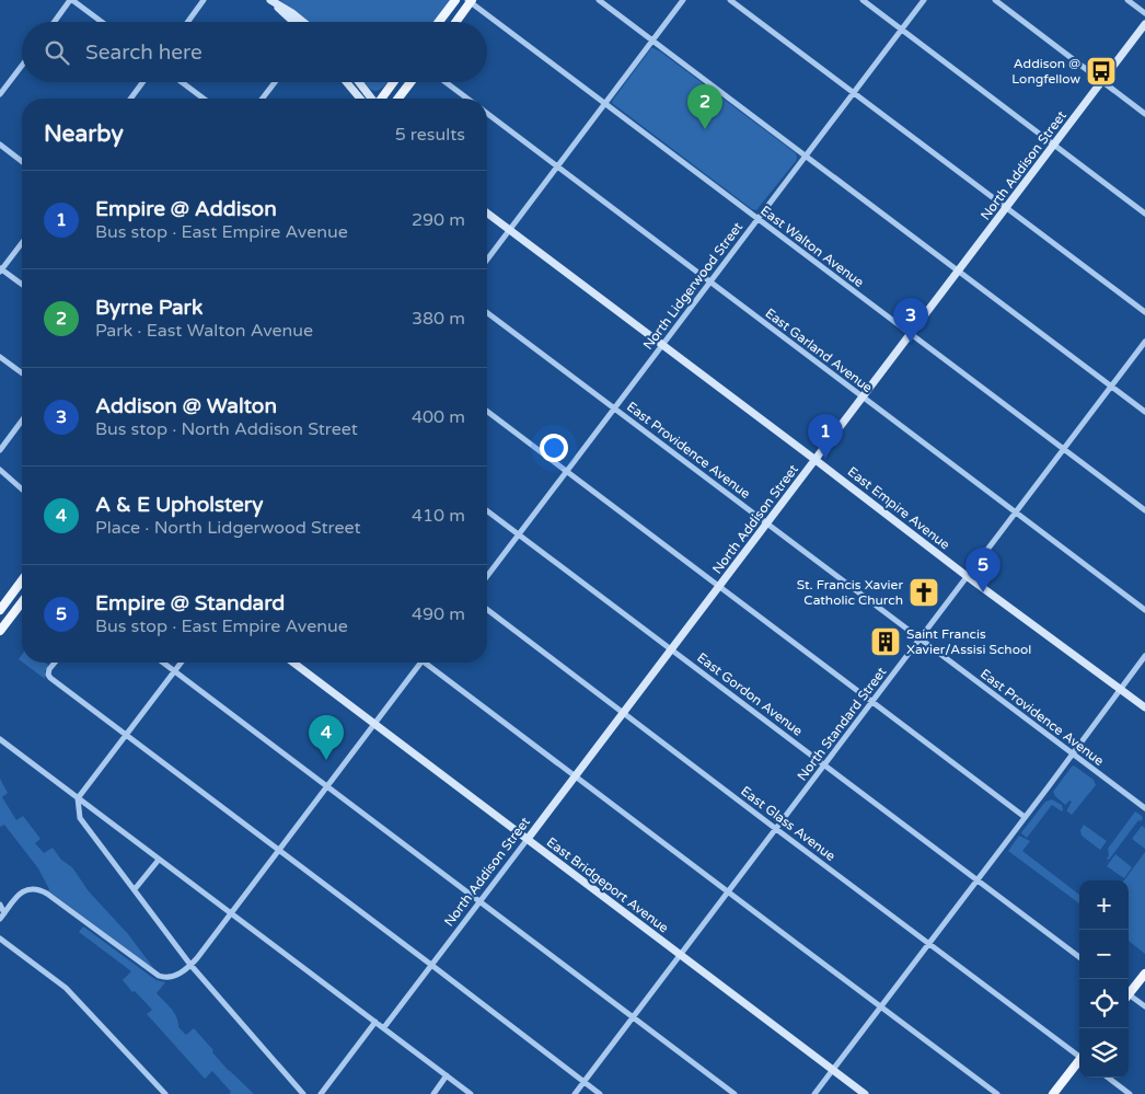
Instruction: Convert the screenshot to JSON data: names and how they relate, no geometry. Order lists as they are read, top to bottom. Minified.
{"streets":{"street":["North Addison Street","East Walton Avenue","North Lidgerwood Street","East Garland Avenue","East Providence Avenue","East Empire Avenue","East Gordon Avenue","North Standard Street","East Glass Avenue","East Bridgeport Avenue"]},"crossings":[["North Addison Street","East Walton Avenue"],["North Addison Street","East Garland Avenue"],["North Addison Street","East Providence Avenue"],["North Addison Street","East Empire Avenue"],["North Addison Street","East Gordon Avenue"],["North Addison Street","East Glass Avenue"],["North Addison Street","East Bridgeport Avenue"],["East Walton Avenue","North Lidgerwood Street"],["East Walton Avenue","North Standard Street"],["North Lidgerwood Street","East Garland Avenue"],["North Lidgerwood Street","East Providence Avenue"],["North Lidgerwood Street","East Empire Avenue"],["North Lidgerwood Street","East Gordon Avenue"],["East Garland Avenue","North Standard Street"],["East Providence Avenue","North Standard Street"],["East Empire Avenue","North Standard Street"],["East Gordon Avenue","North Standard Street"],["North Standard Street","East Glass Avenue"],["North Standard Street","East Bridgeport Avenue"]],"places":{"bus stop":["Addison @ Longfellow"],"church":["St. Francis Xavier Catholic Church"],"building":["Saint Francis Xavier/Assisi School"]},"page":{"search":"Search here","pins":["2","3","1","5","4"],"heading":["Nearby","5 results"],"list":[{"mark":"1","name":"Empire @ Addison","note":"Bus stop · East Empire Avenue","value":"290 m"},{"mark":"2","name":"Byrne Park","note":"Park · East Walton Avenue","value":"380 m"},{"mark":"3","name":"Addison @ Walton","note":"Bus stop · North Addison Street","value":"400 m"},{"mark":"4","name":"A & E Upholstery","note":"Place · North Lidgerwood Street","value":"410 m"},{"mark":"5","name":"Empire @ Standard","note":"Bus stop · East Empire Avenue","value":"490 m"}],"map_buttons":["+","−"]}}
